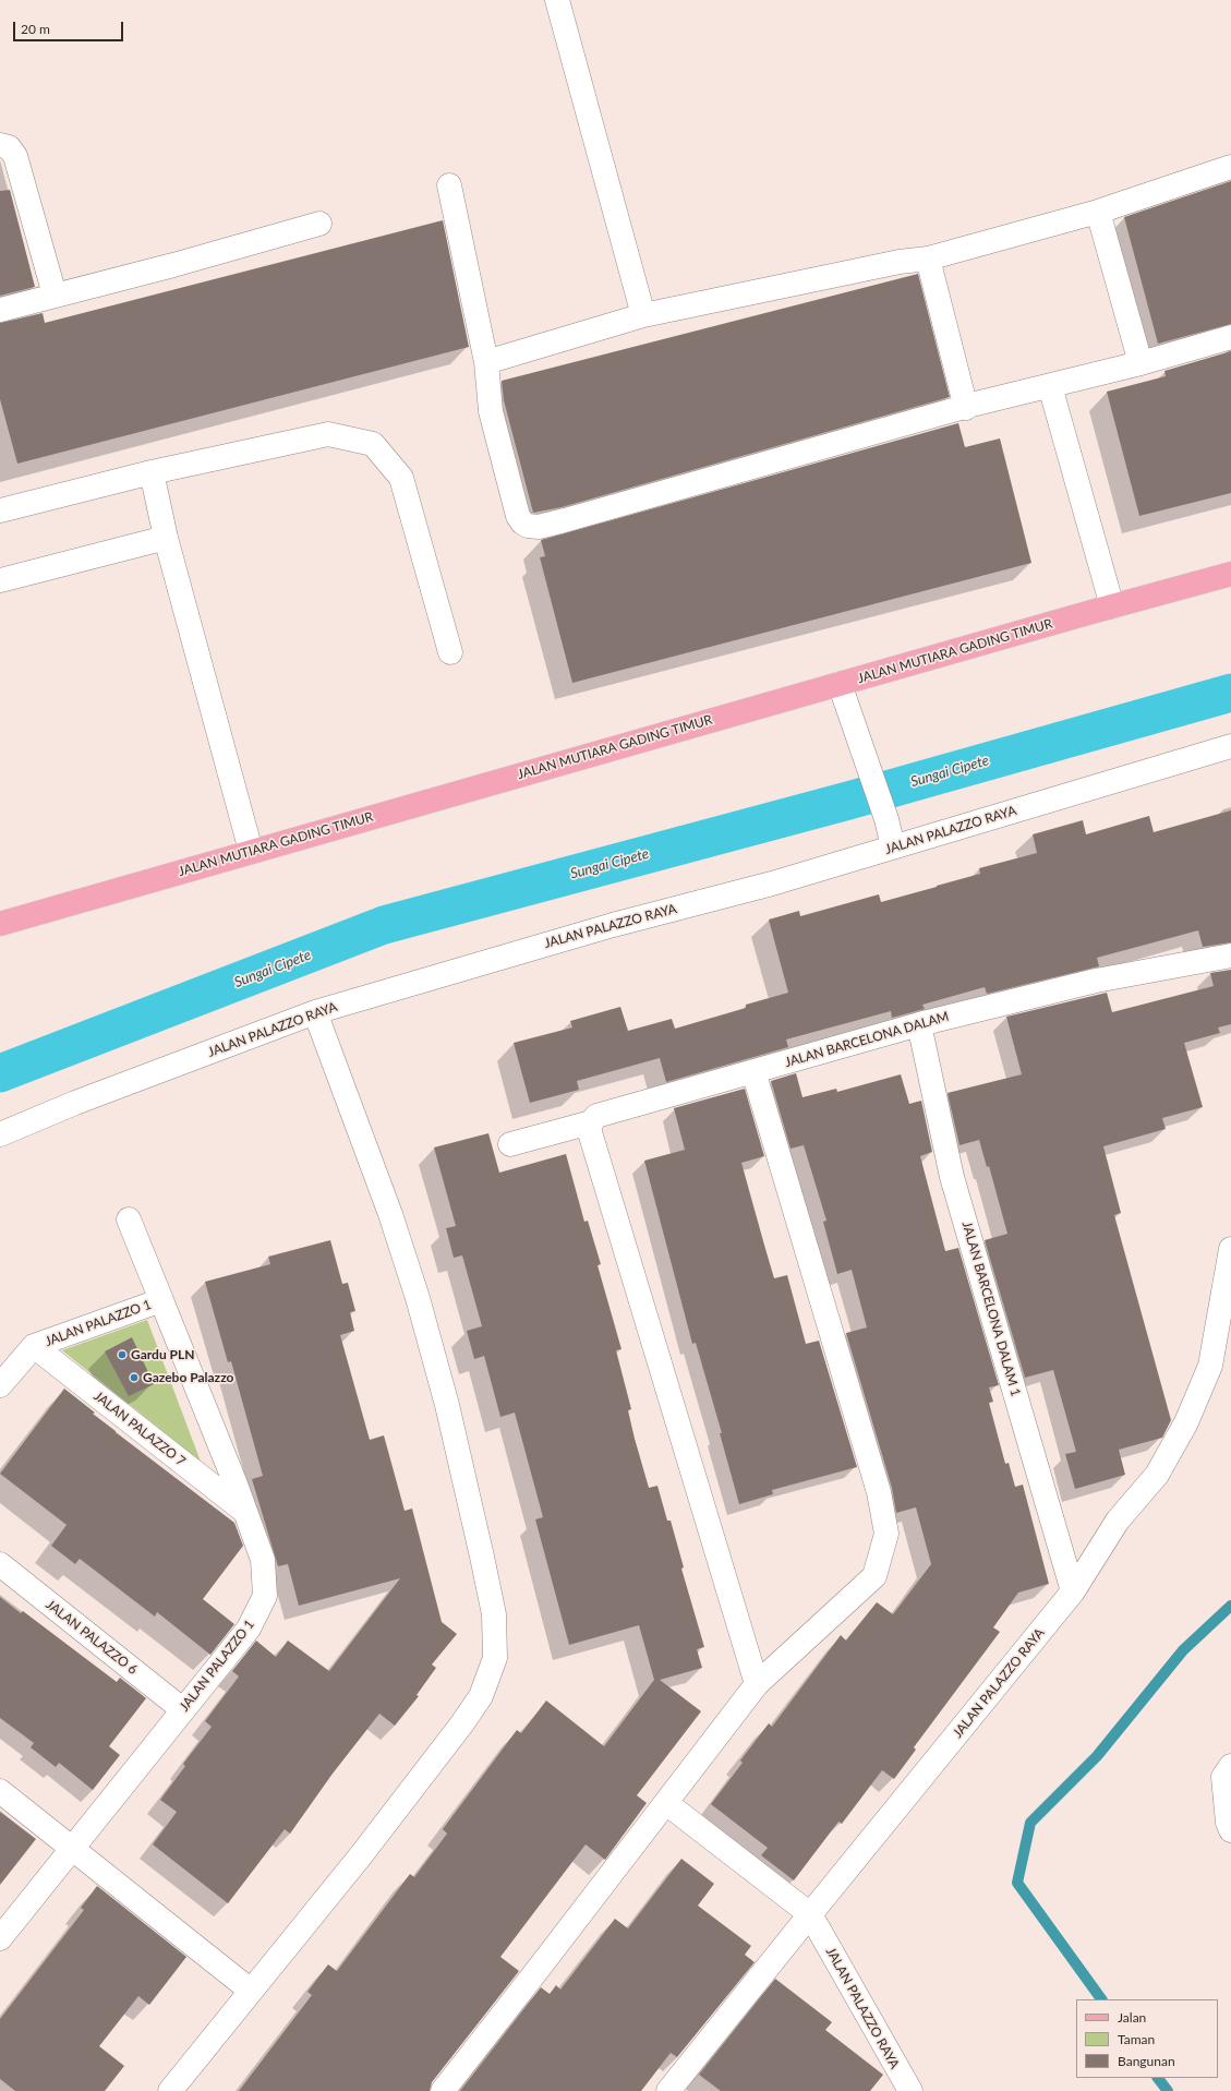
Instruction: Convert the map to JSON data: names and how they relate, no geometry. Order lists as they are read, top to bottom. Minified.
{"streets":{"main road":["JALAN MUTIARA GADING TIMUR"],"street":["JALAN PALAZZO RAYA","JALAN BARCELONA DALAM","JALAN BARCELONA DALAM 1","JALAN PALAZZO 1","JALAN PALAZZO 7","JALAN PALAZZO 6"]},"crossings":[["JALAN PALAZZO RAYA","JALAN BARCELONA DALAM 1"],["JALAN BARCELONA DALAM","JALAN BARCELONA DALAM 1"],["JALAN PALAZZO 1","JALAN PALAZZO 7"],["JALAN PALAZZO 1","JALAN PALAZZO 6"]],"water":["Sungai Cipete"],"places":["Gardu PLN","Gazebo Palazzo"],"legend":["Jalan","Taman","Bangunan"],"scale_bar":"20 m"}
